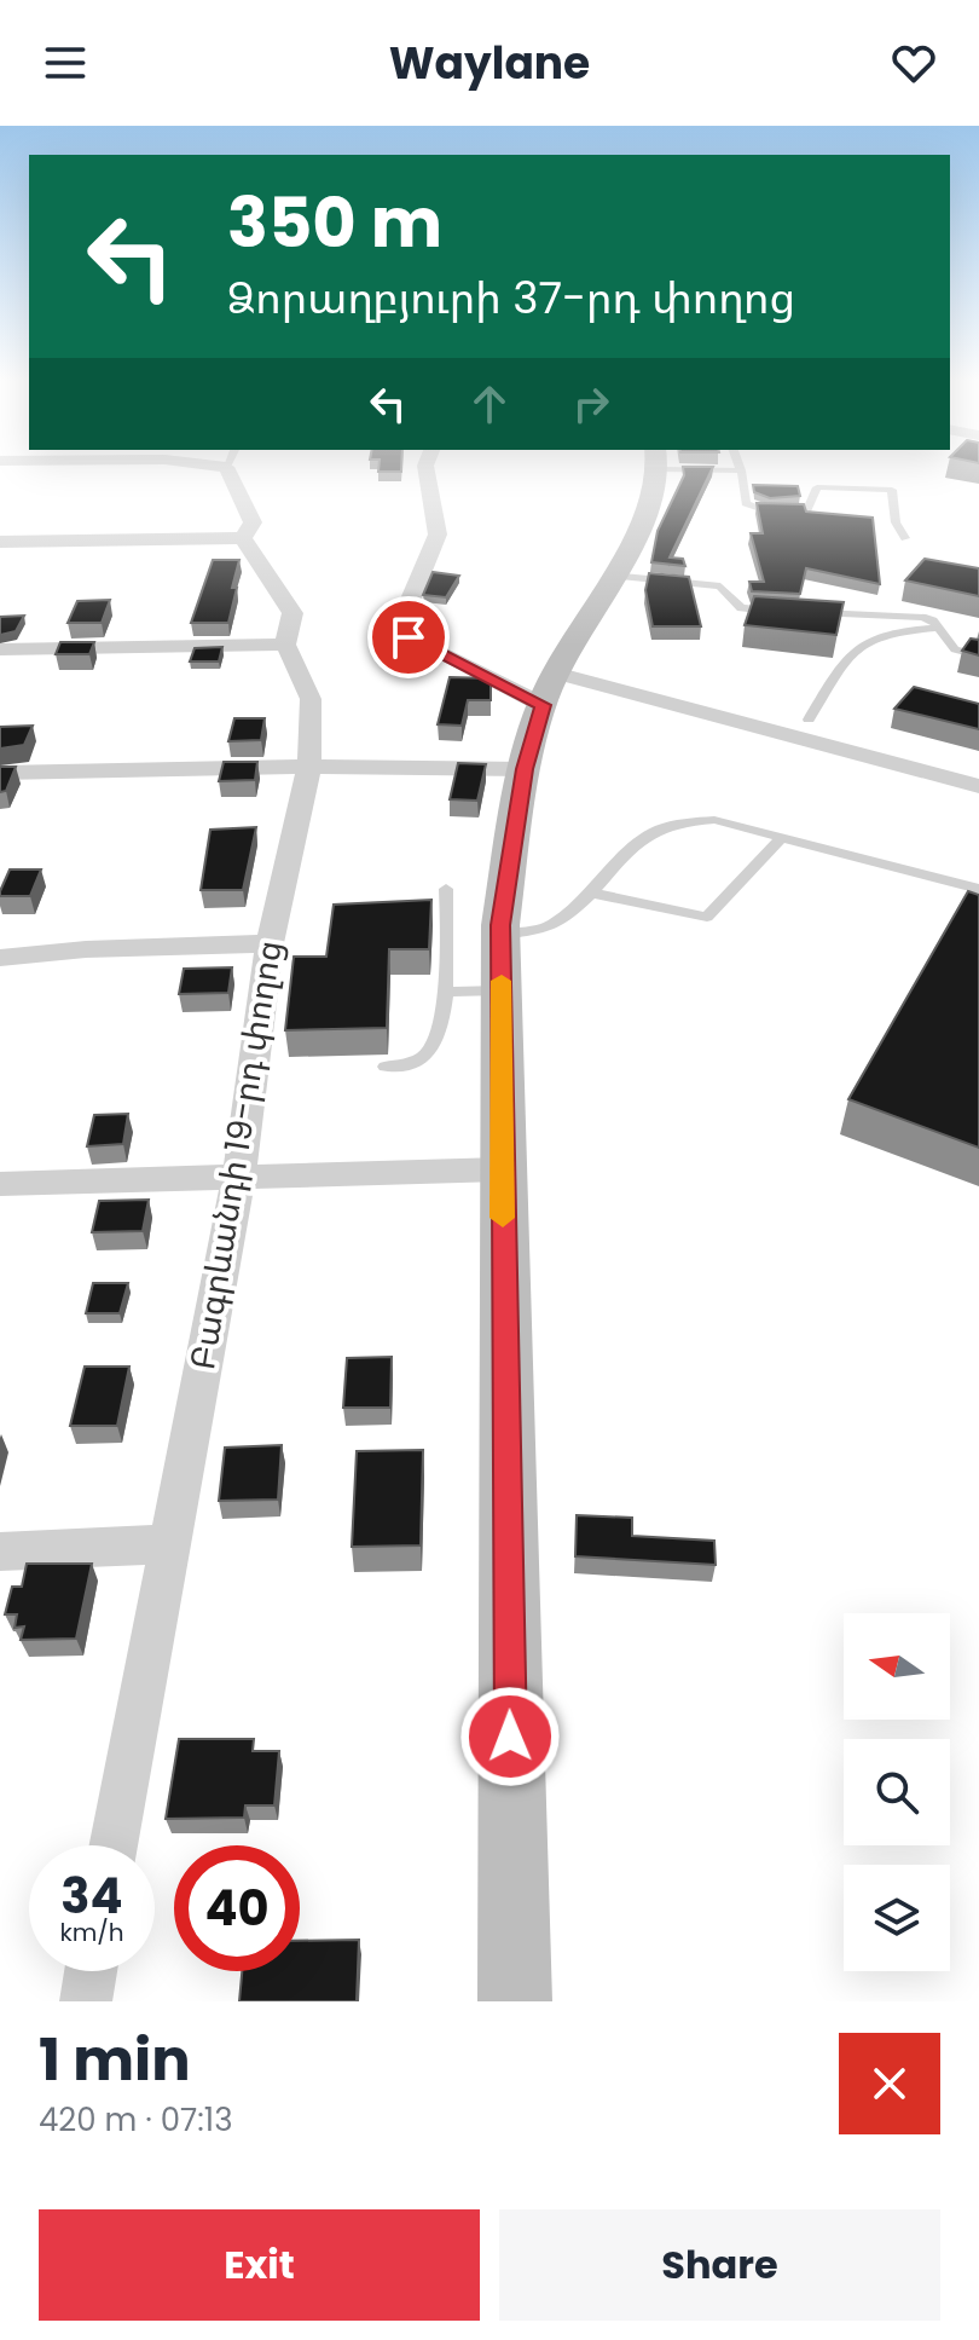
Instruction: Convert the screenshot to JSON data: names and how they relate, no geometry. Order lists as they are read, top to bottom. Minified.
{"streets":{"street":["Բագրևանդի 19-րդ փողոց"]},"north":"left","page":{"header":"Waylane","turn":["350 m","Ձորաղբյուրի 37-րդ փողոց"],"speed":"34 km/h","limit":"40","heading":["1 min","420 m · 07:13"],"buttons":["Exit","Share"]}}
